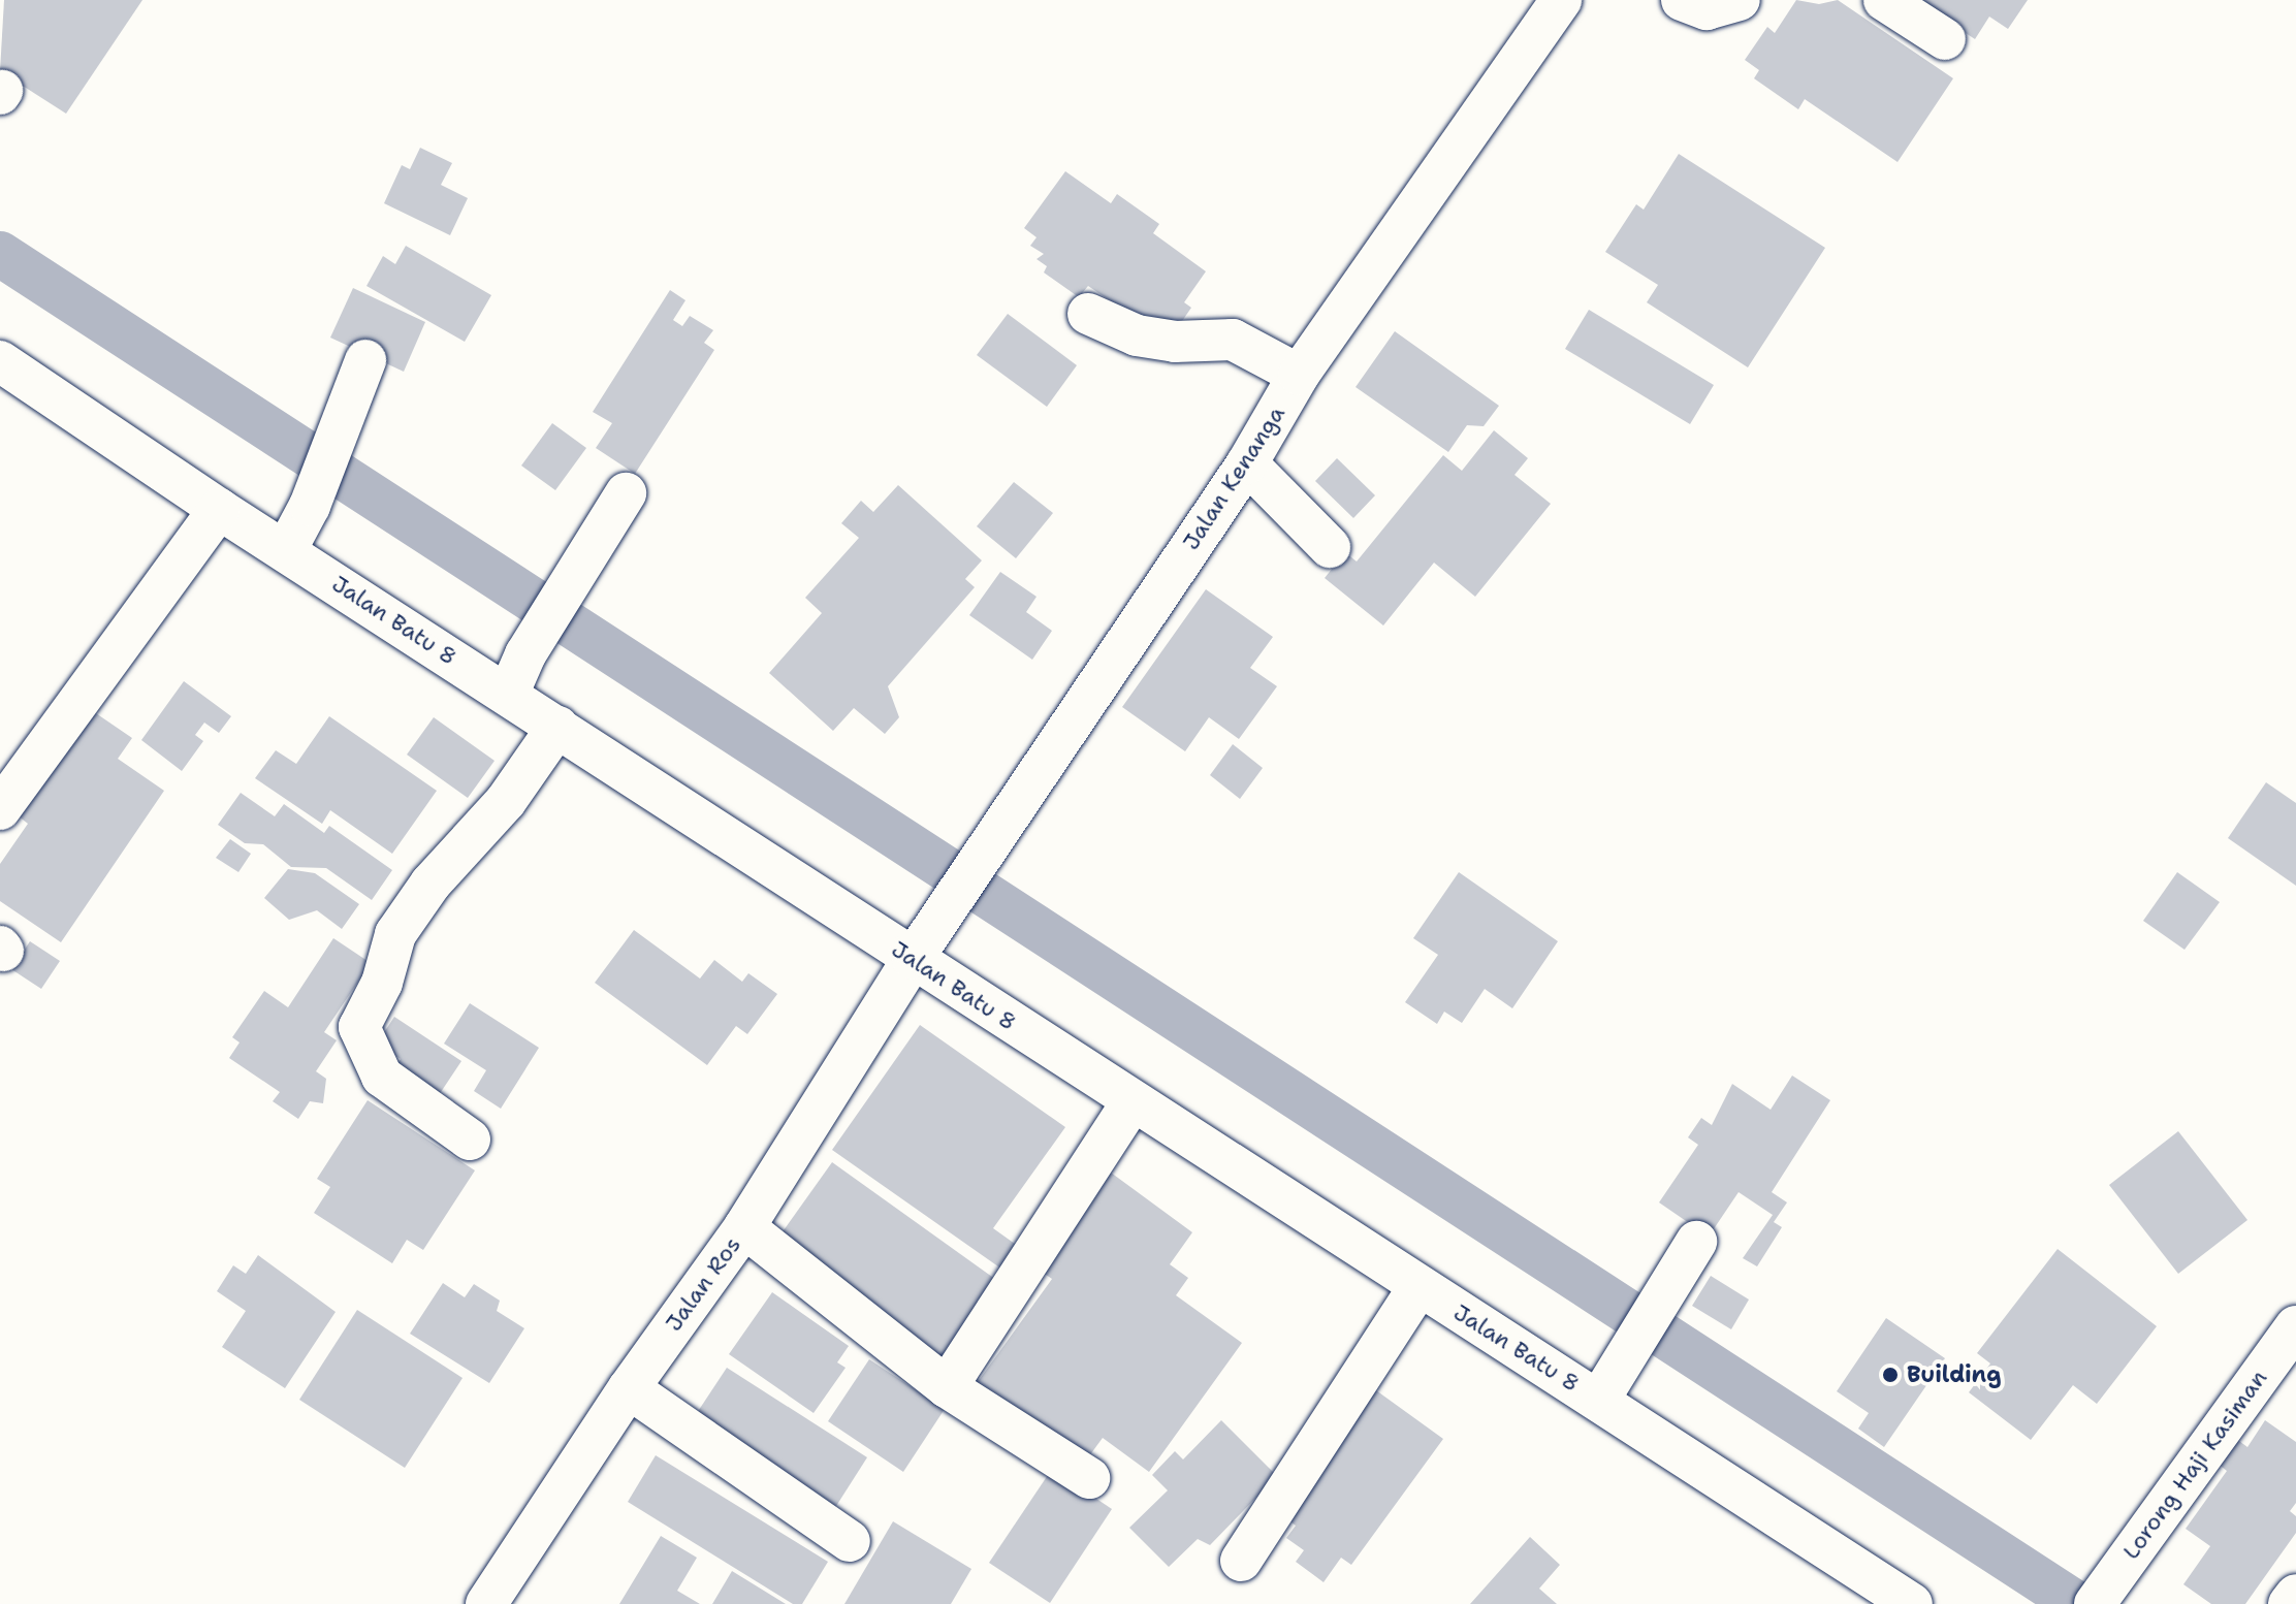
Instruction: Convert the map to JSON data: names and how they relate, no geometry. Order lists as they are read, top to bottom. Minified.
{"streets":{"street":["Jalan Kenanga","Jalan Batu 8","Jalan Ros","Lorong Haji Kasiman"]},"crossings":[["Jalan Kenanga","Jalan Batu 8"],["Jalan Kenanga","Jalan Ros"],["Jalan Batu 8","Jalan Ros"]],"places":["Building"]}
